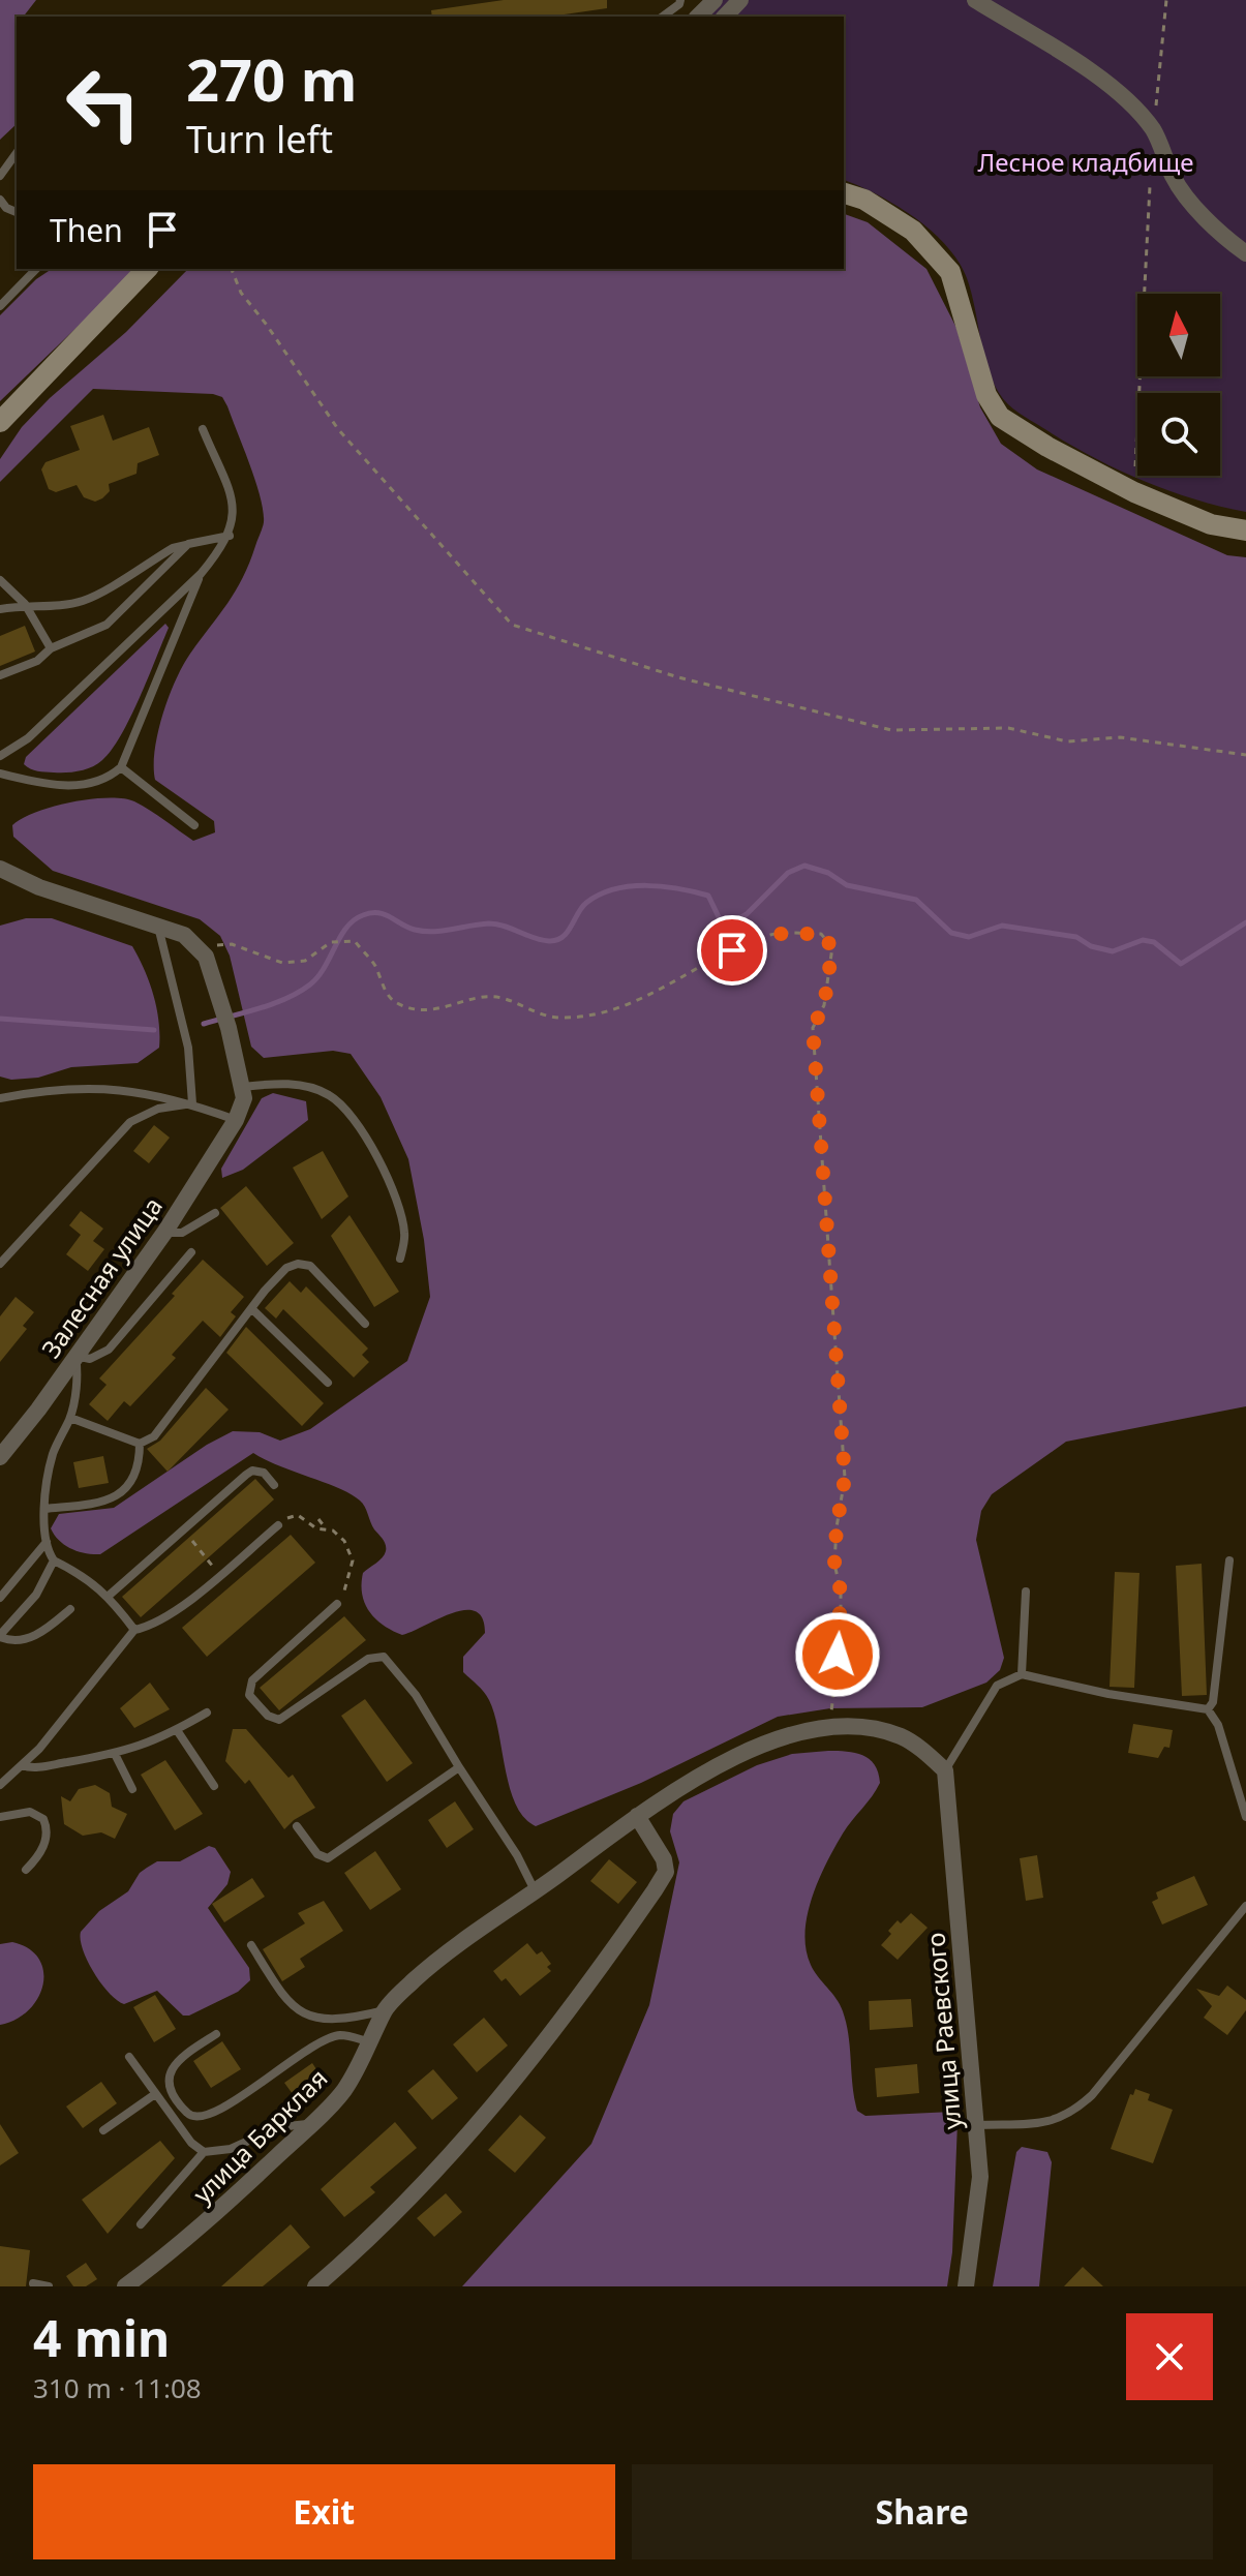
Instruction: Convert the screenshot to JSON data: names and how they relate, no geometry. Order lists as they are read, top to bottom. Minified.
{"streets":{"street":["Залесная улица","улица Раевского","улица Барклая"]},"crossings":[["улица Раевского","улица Барклая"]],"parks":["Лесное кладбище"],"north":"top","page":{"turn":["270 m","Turn left"],"then":"Then","heading":["4 min","310 m · 11:08"],"buttons":["Exit","Share"]}}
